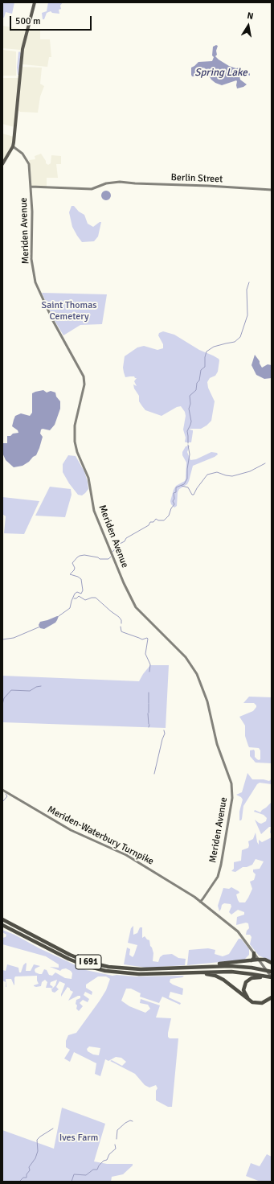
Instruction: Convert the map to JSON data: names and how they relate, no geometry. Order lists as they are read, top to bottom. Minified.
{"streets":{"highway":["I 691"],"main road":["Berlin Street","Meriden Avenue","Meriden-Waterbury Turnpike"]},"crossings":[["Berlin Street","Meriden Avenue"],["Meriden Avenue","Meriden-Waterbury Turnpike"],["Meriden-Waterbury Turnpike","I 691"]],"water":["Spring Lake"],"parks":["Saint Thomas Cemetery","Ives Farm"],"scale_bar":"500 m","north":"top"}
